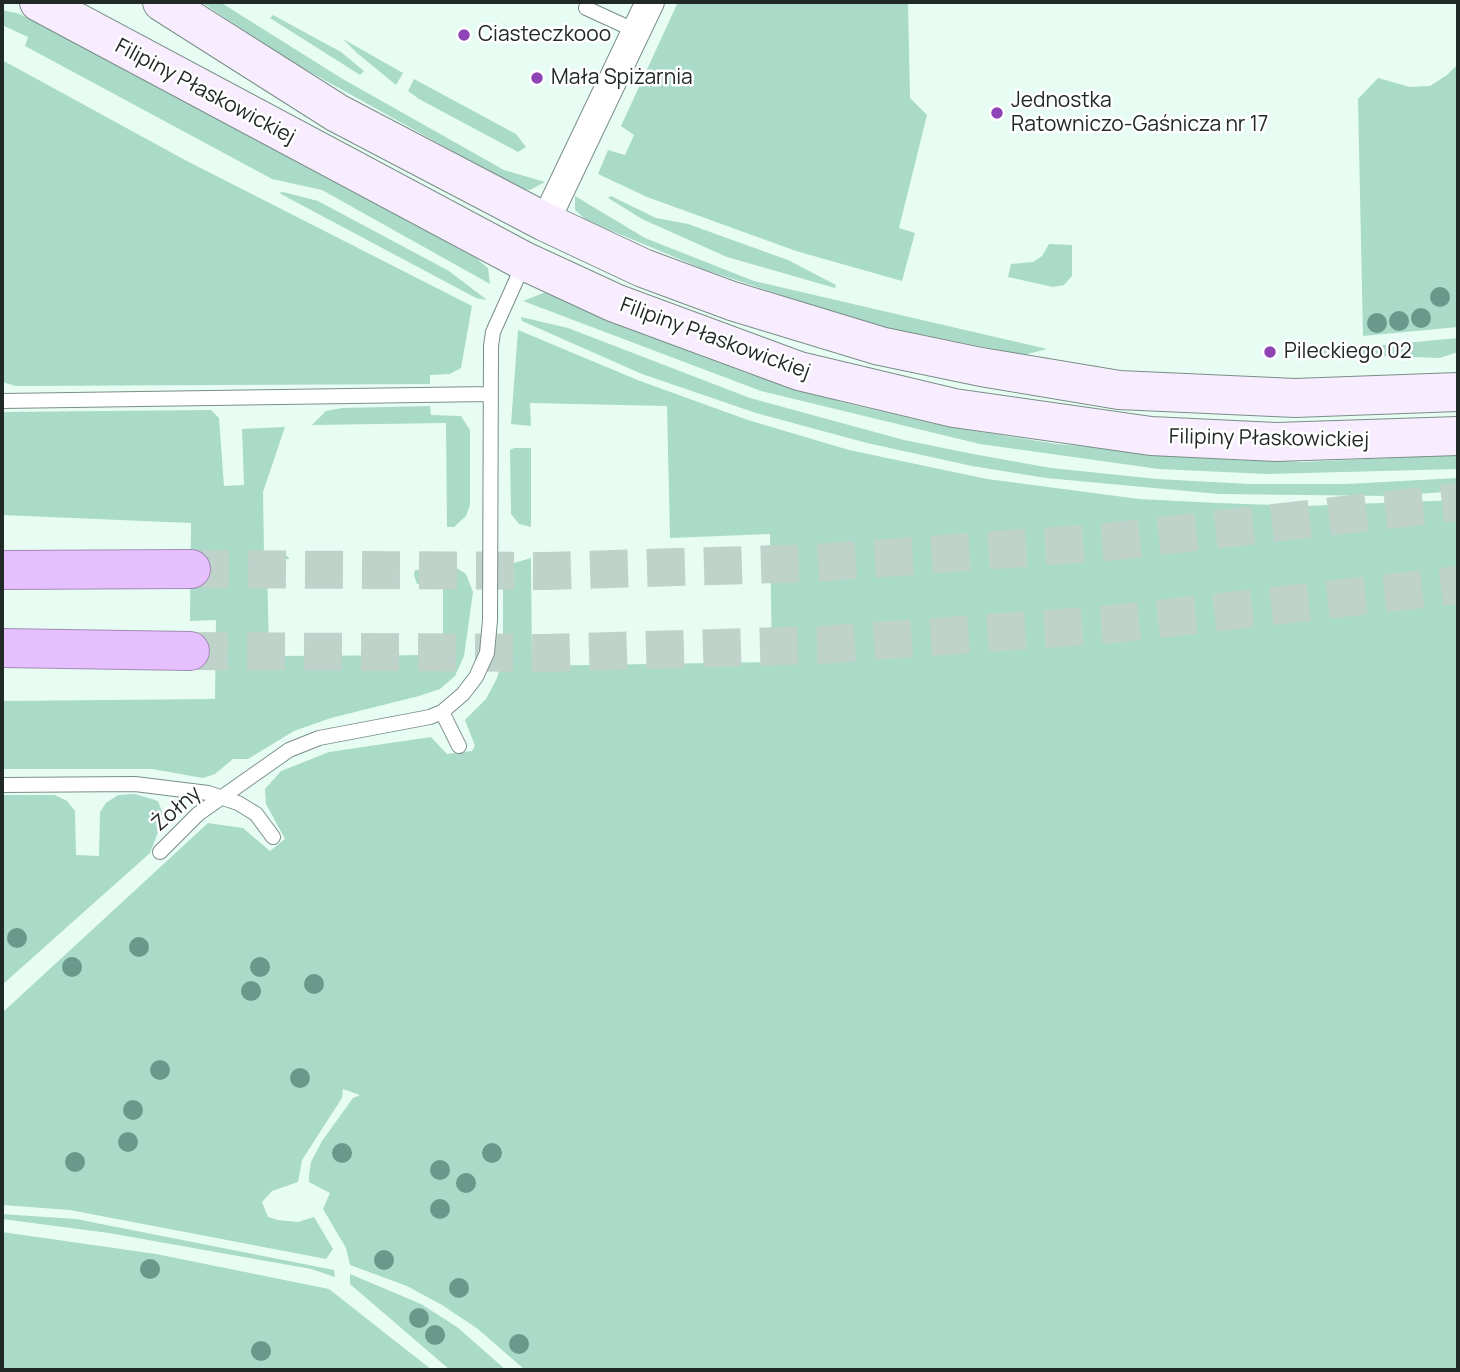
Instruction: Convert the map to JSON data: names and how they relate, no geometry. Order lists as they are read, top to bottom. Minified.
{"streets":{"main road":["Filipiny Płaskowickiej"],"lane":["Żołny"]},"places":["Ciasteczkooo","Mała Spiżarnia","Jednostka Ratowniczo-Gaśnicza nr 17","Pileckiego 02"]}
